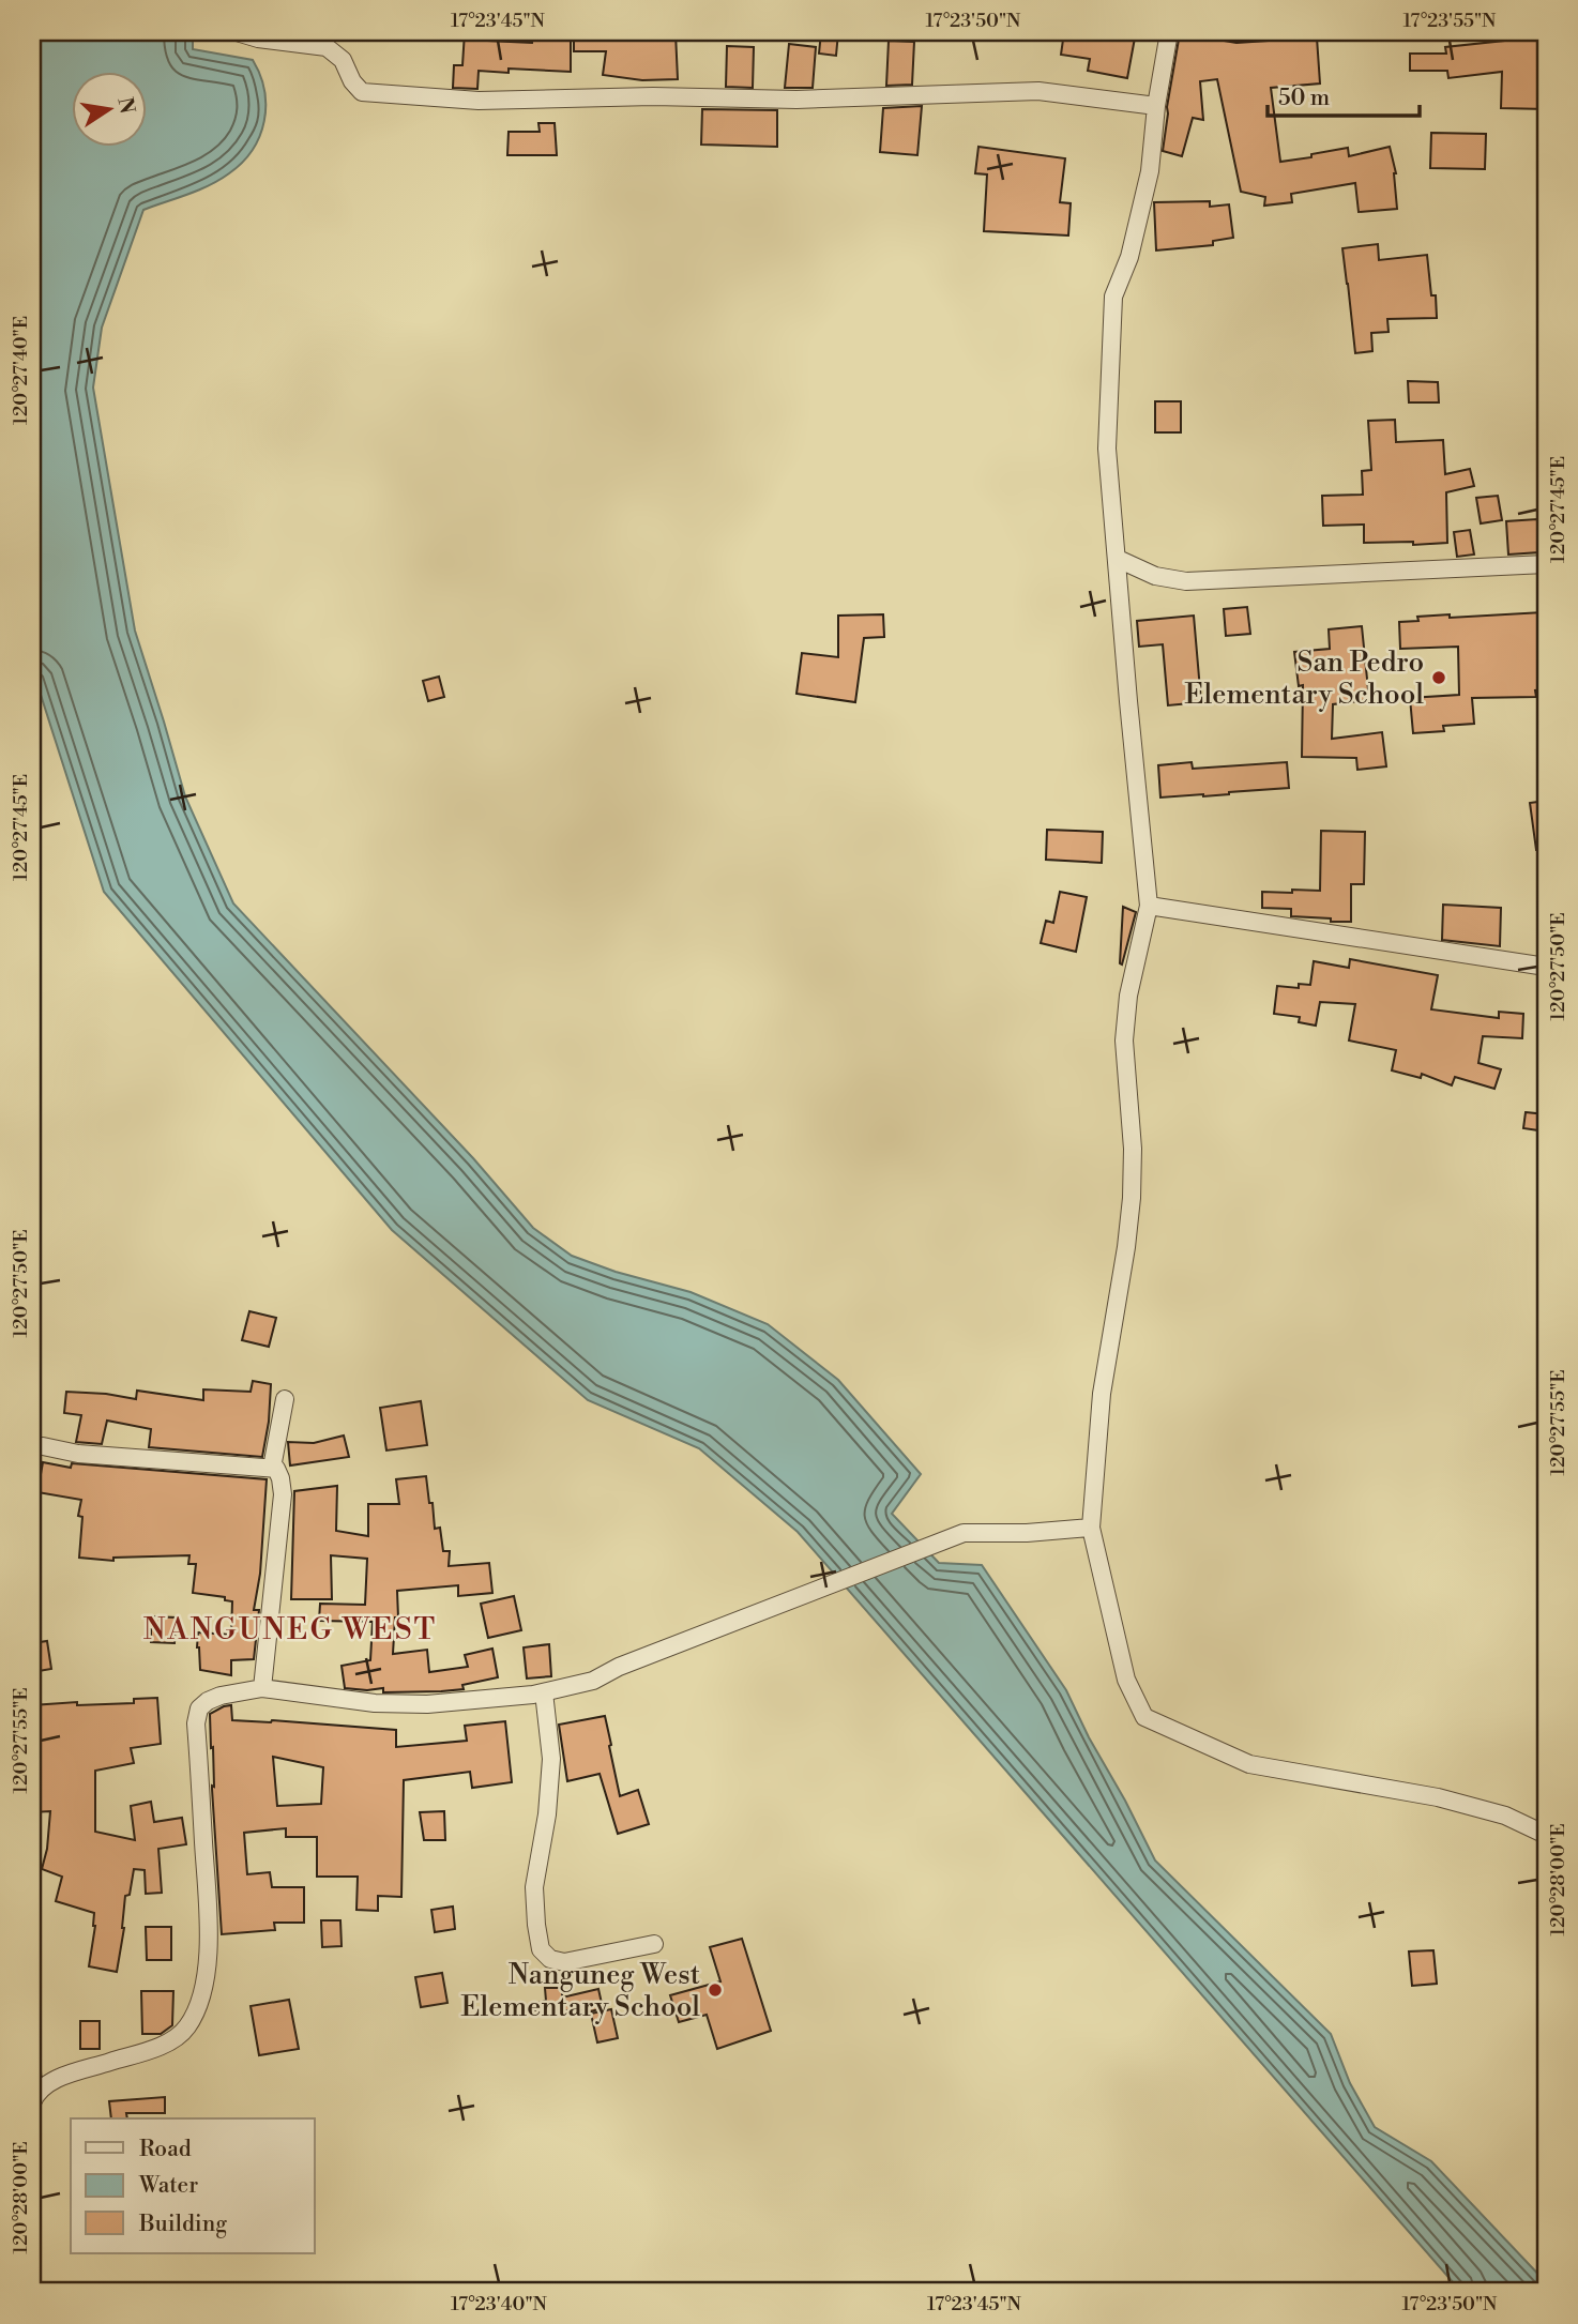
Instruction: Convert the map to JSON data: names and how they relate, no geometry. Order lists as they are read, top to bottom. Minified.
{"districts":["NANGUNEG WEST"],"places":["San Pedro Elementary School","Nanguneg West Elementary School"],"legend":["Road","Water","Building"],"scale_bar":"50 m","north":"right","coordinates":["17°23'45\"N","17°23'50\"N","17°23'55\"N","120°27'40\"E","120°27'45\"E","120°27'50\"E","120°27'55\"E","120°28'00\"E","17°23'40\"N"]}
